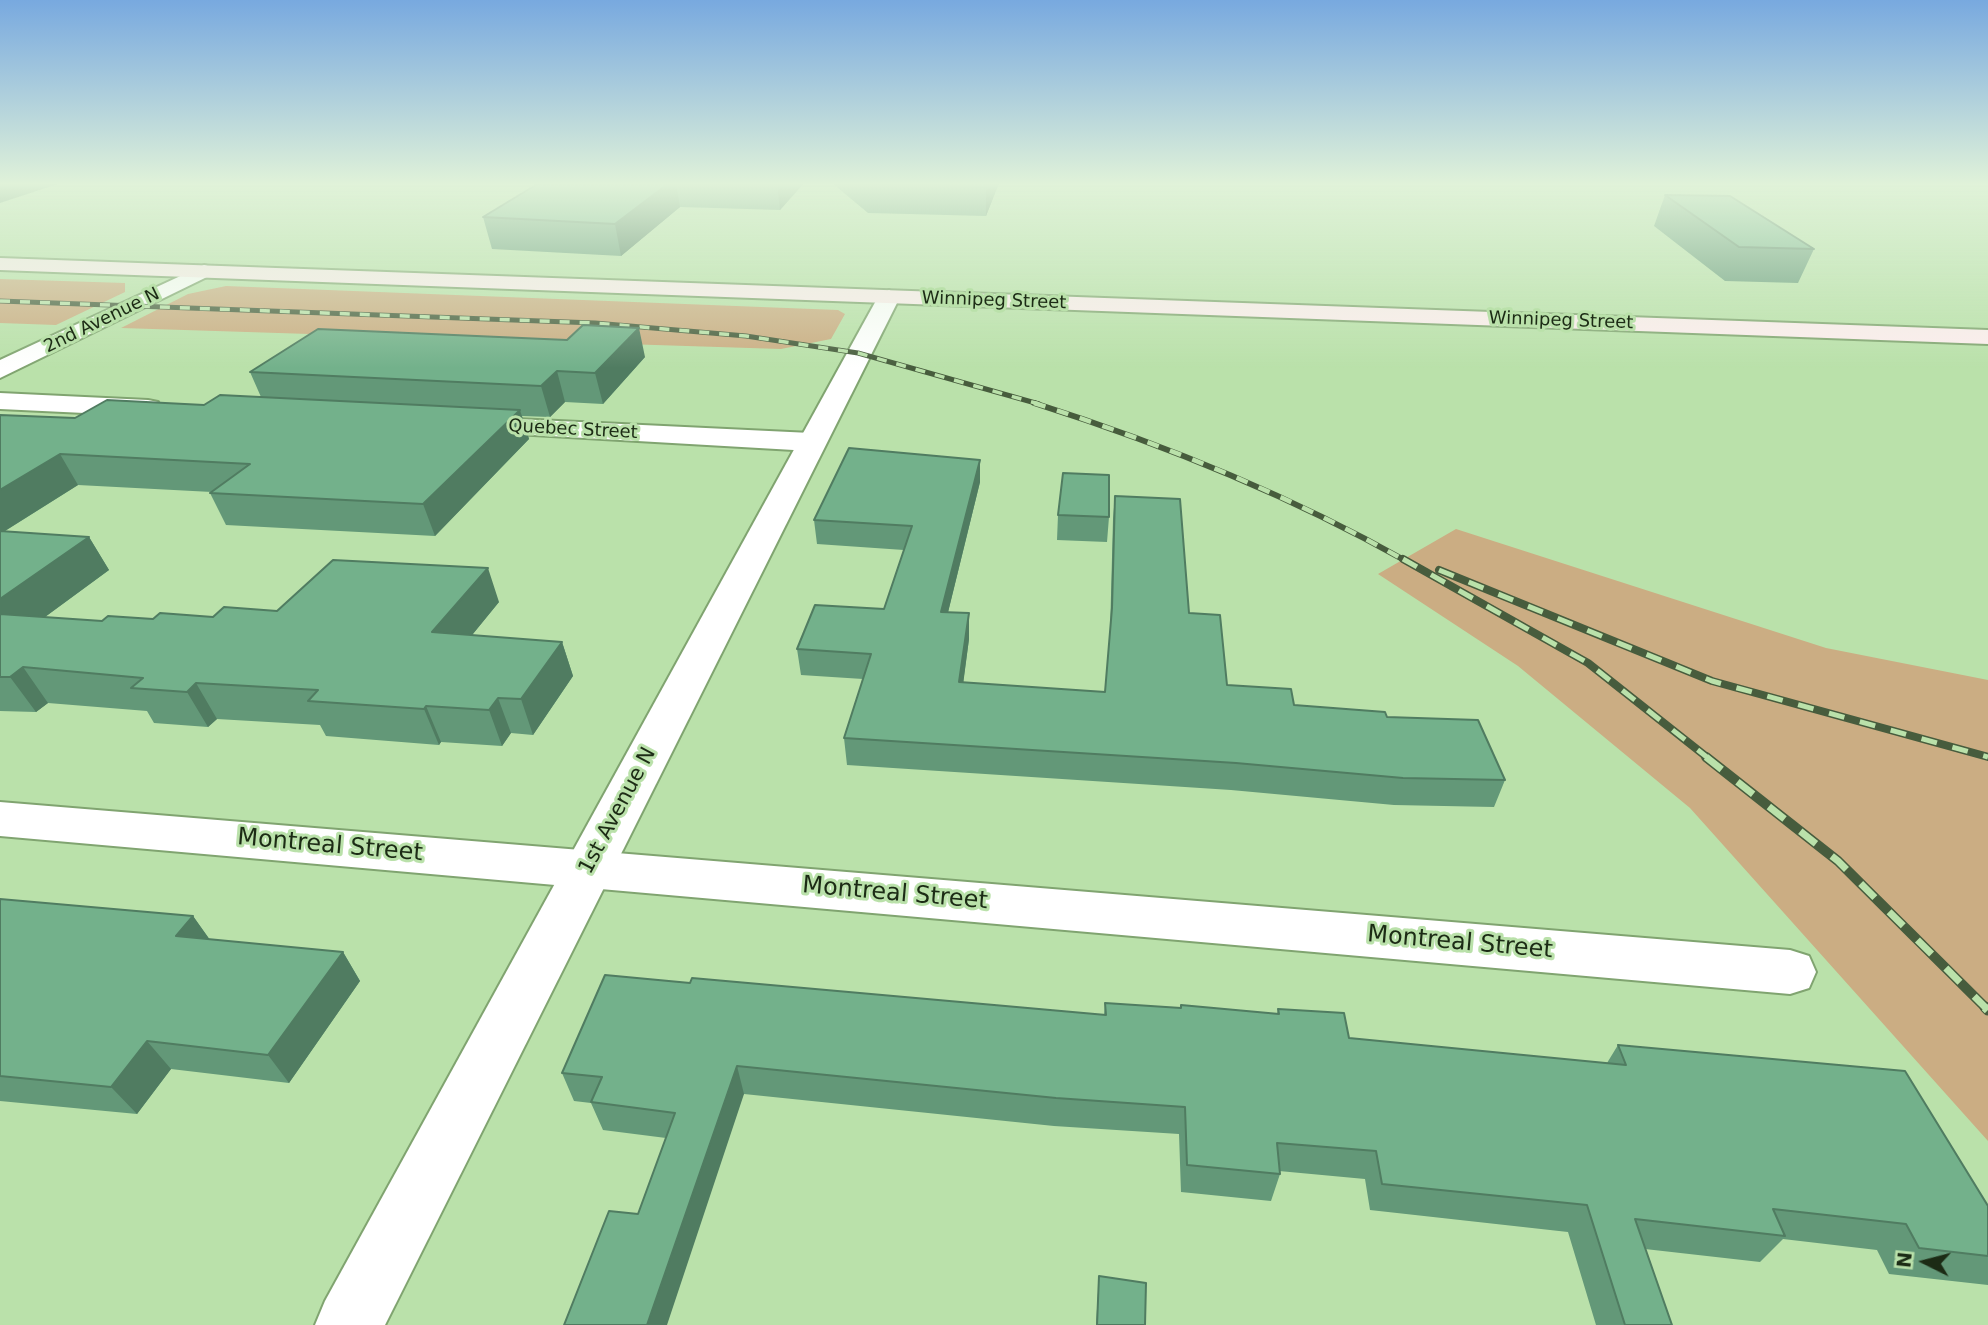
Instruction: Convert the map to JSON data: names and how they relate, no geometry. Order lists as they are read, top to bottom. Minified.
{"streets":{"main road":["Winnipeg Street"],"street":["2nd Avenue N","Quebec Street","1st Avenue N","Montreal Street"]},"crossings":[["Winnipeg Street","2nd Avenue N"],["Winnipeg Street","1st Avenue N"],["Quebec Street","1st Avenue N"],["1st Avenue N","Montreal Street"]],"north":"left"}
